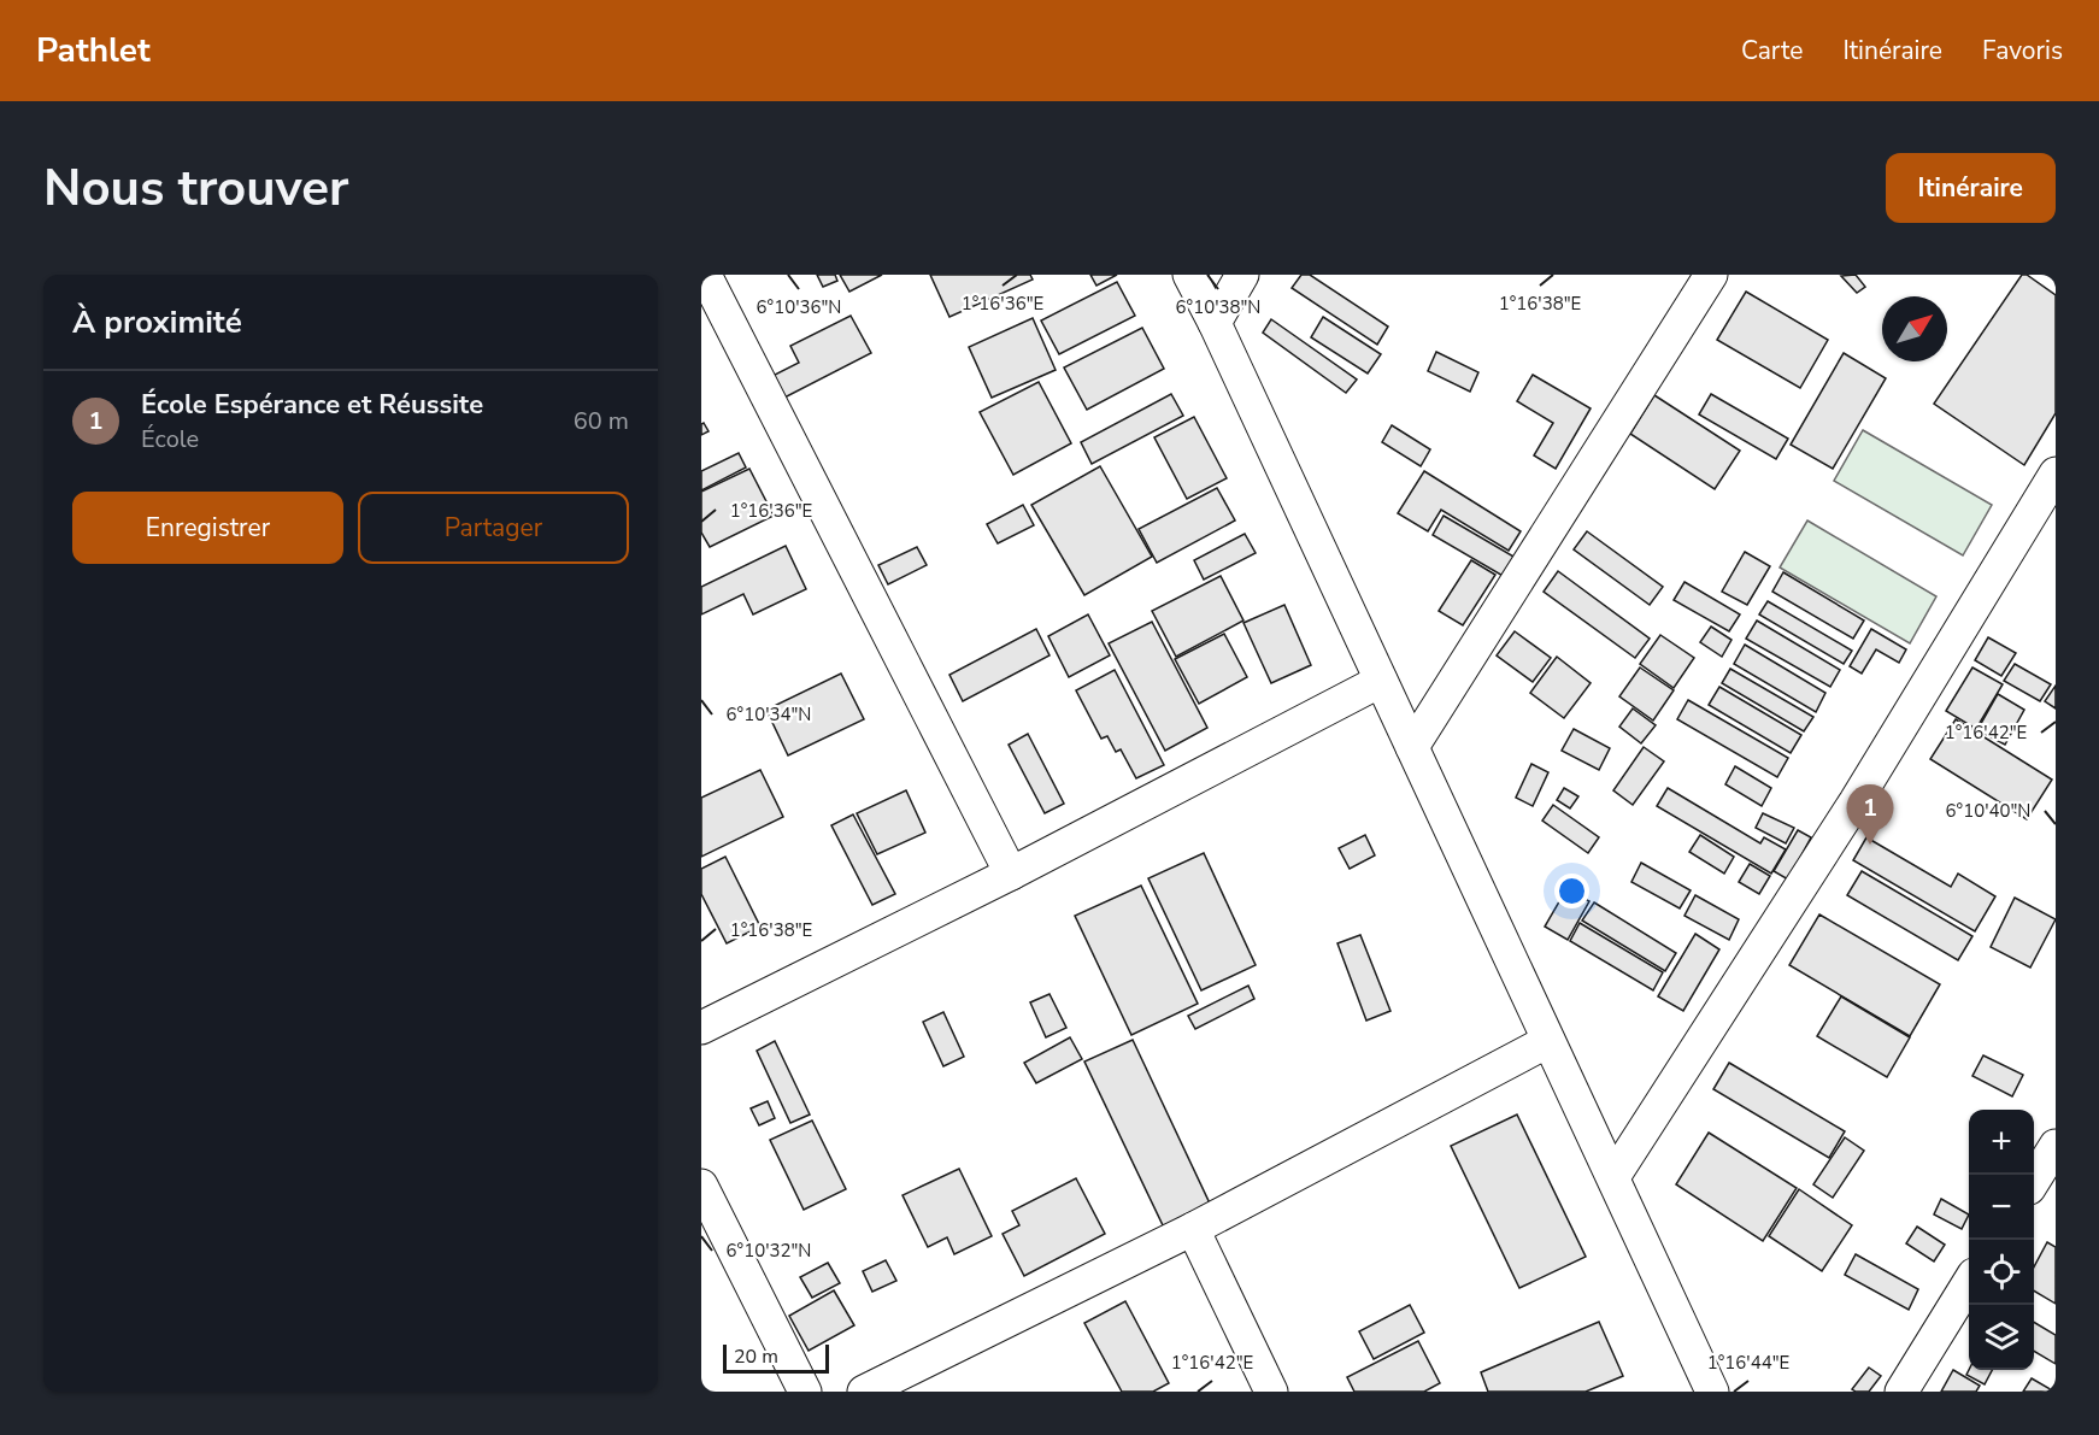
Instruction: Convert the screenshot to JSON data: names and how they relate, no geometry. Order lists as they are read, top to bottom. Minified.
{"scale_bar":"20 m","north":"top right","page":{"header":"Pathlet","nav":["Carte","Itinéraire","Favoris"],"buttons":["Itinéraire",["Enregistrer","Partager"]],"title":"Nous trouver","heading":"À proximité","list":[{"mark":"1","name":"École Espérance et Réussite","note":"École","value":"60 m"}],"pins":"1","map_buttons":["+","−"],"scale":"20 m"},"coordinates":["1°16'36\"E","1°16'38\"E","6°10'38\"N","6°10'36\"N","6°10'34\"N","1°16'42\"E","6°10'40\"N","6°10'32\"N","1°16'44\"E"]}
